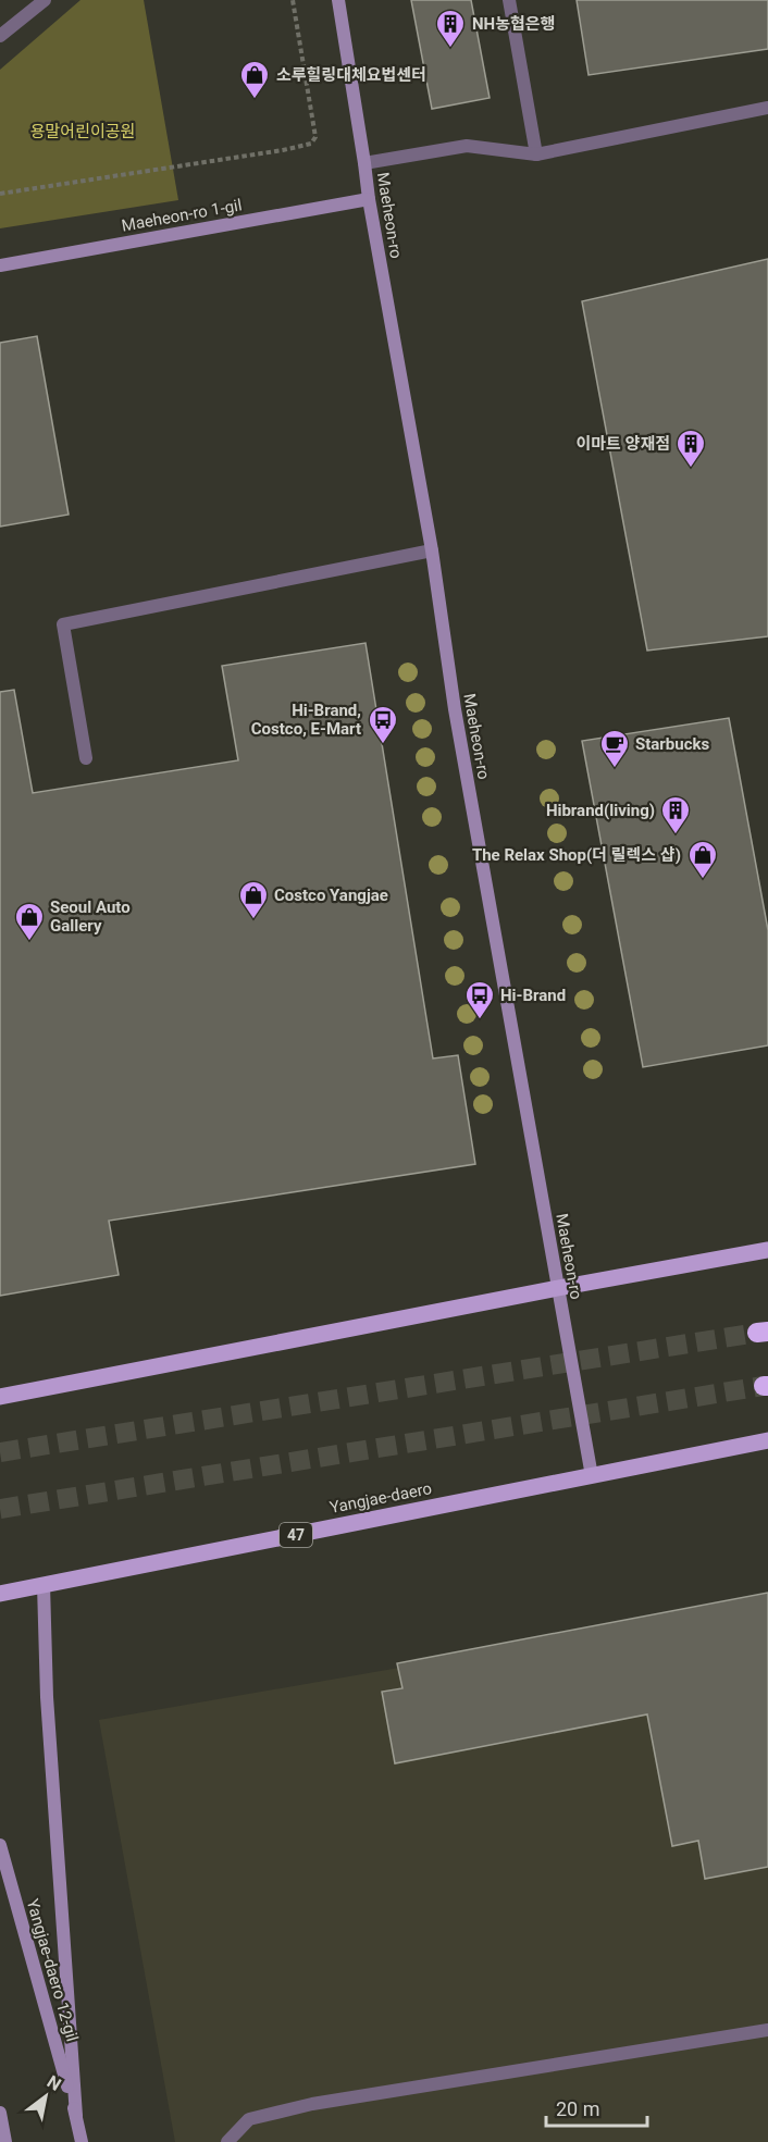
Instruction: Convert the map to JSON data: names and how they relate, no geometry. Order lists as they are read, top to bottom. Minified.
{"streets":{"main road":["Maeheon-ro 1-gil","Maeheon-ro","Yangjae-daero","47","Yangjae-daero 12-gil"]},"crossings":[["Maeheon-ro 1-gil","Maeheon-ro"],["Maeheon-ro","Yangjae-daero"]],"parks":["용말어린이공원"],"places":{"building":["NH농협은행","이마트 양재점","Hibrand(living)"],"shop":["소루힐링대체요법센터","The Relax Shop(더 릴렉스 샵)","Costco Yangjae","Seoul Auto Gallery"],"bus stop":["Hi-Brand, Costco, E-Mart","Hi-Brand"],"cafe":["Starbucks"]},"scale_bar":"20 m","north":"top right"}
